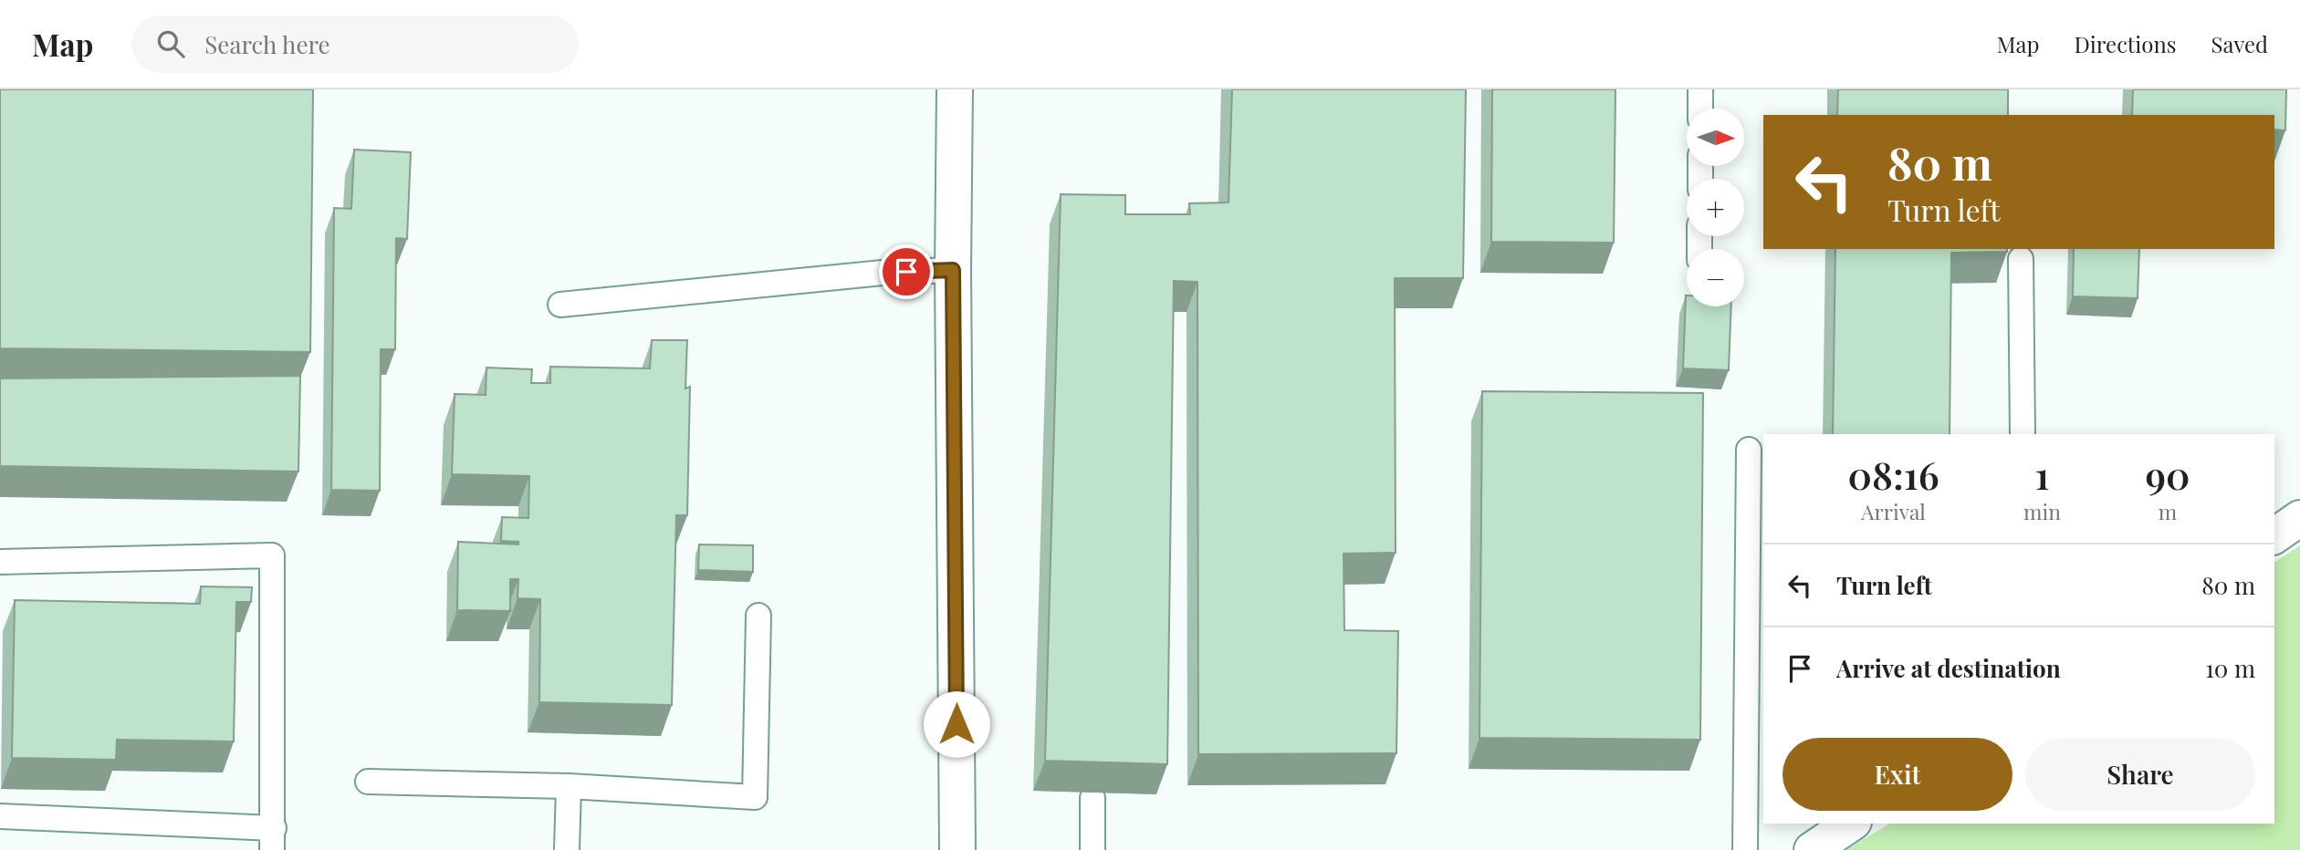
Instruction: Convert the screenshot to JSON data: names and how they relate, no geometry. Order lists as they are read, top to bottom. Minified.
{"north":"right","page":{"header":"Map","search":"Search here","nav":["Map","Directions","Saved"],"map_buttons":["+","−"],"turn":["80 m","Turn left"],"eta":["08:16","Arrival","1","min","90","m"],"list":[{"name":"Turn left","value":"80 m"},{"name":"Arrive at destination","value":"10 m"}],"buttons":["Exit","Share"]}}
